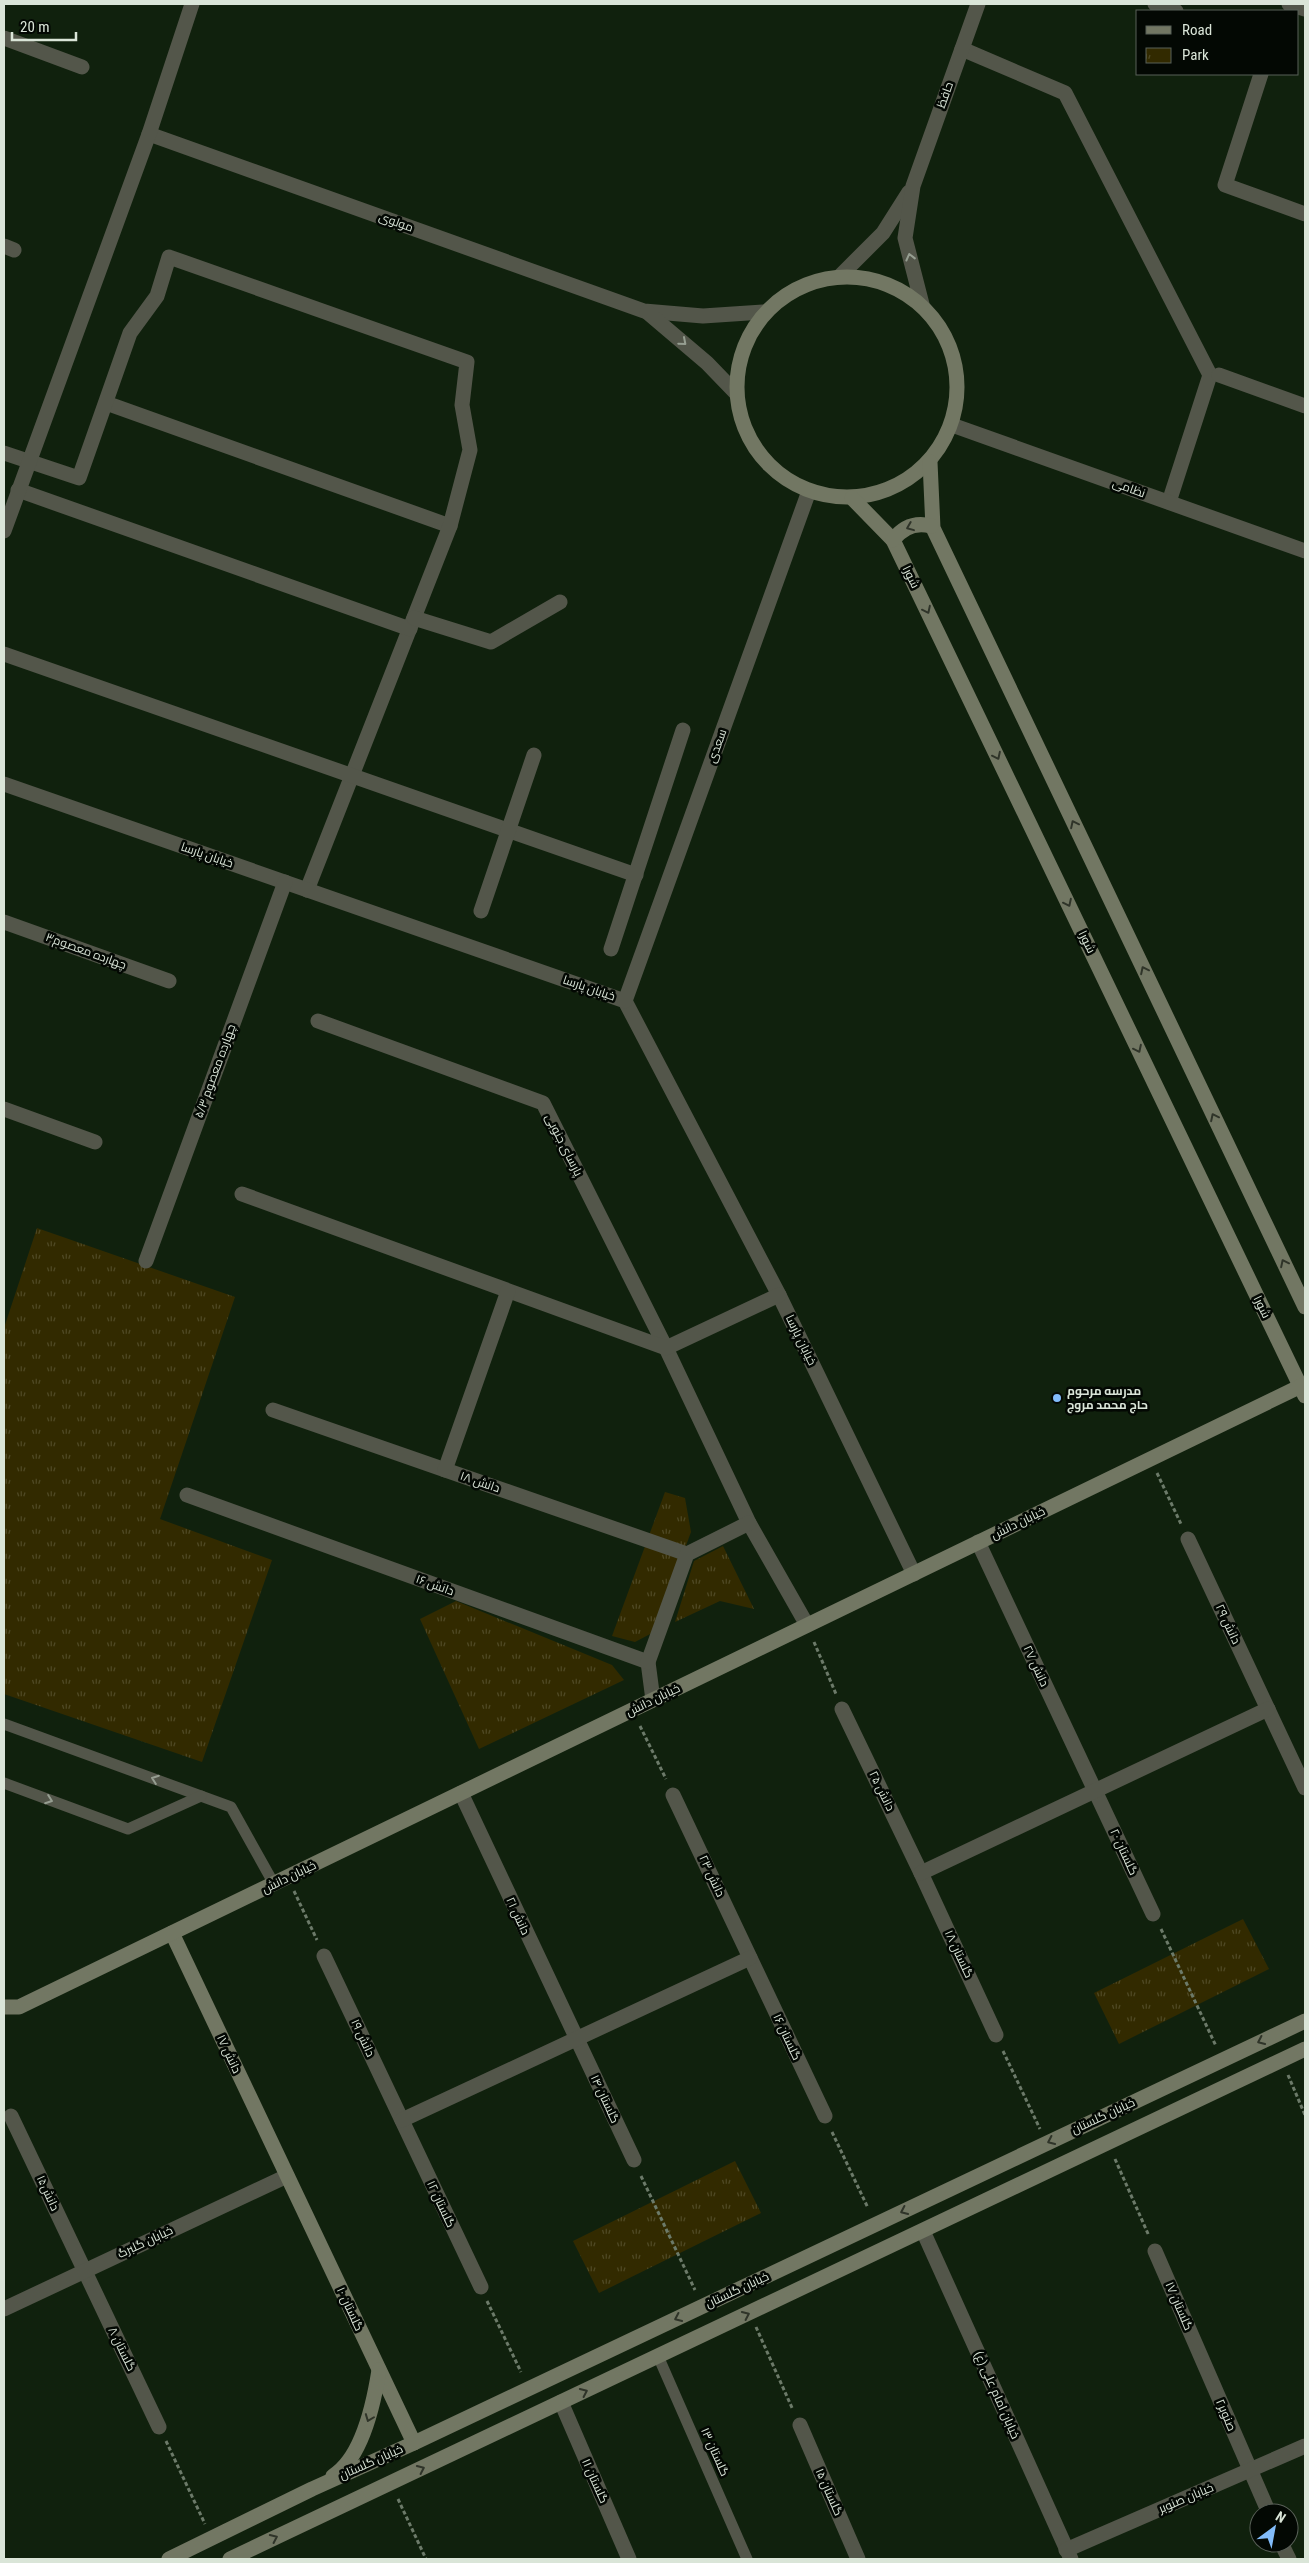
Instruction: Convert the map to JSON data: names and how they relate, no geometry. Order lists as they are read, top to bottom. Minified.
{"streets":{"street":["حافظ","مولوی","نظامی","شورا","سعدی","خیابان پارسا","چهارده معصوم۳","چهارده معصوم ۵/۳","پارسای جنوبی","دانش ۱۸","خیابان دانش","دانش ۱۶","دانش ۲۹","دانش ۲۷","دانش ۲۵","گلستان ۲۰","دانش ۲۳","دانش ۲۱","گلستان ۱۸","گلستان ۱۶","دانش ۱۹","دانش ۱۷","گلستان ۱۴","خیابان گلستان","دانش۱۵","گلستان ۱۲","خیابان گلبرگ","گلستان ۱۷","گلستان ۱۰","گلستان ۸","خیابان امام علی (ع)","صنوبر۲","گلستان ۱۱","گلستان ۱۵","خیابان صنوبر"],"lane":["گلستان ۱۳"]},"crossings":[["شورا","خیابان دانش"],["سعدی","خیابان پارسا"],["خیابان پارسا","چهارده معصوم ۵/۳"],["خیابان پارسا","خیابان دانش"],["پارسای جنوبی","خیابان دانش"],["خیابان دانش","دانش ۲۷"],["خیابان دانش","دانش ۲۱"],["خیابان دانش","دانش ۱۷"],["دانش ۲۷","گلستان ۲۰"],["دانش ۲۵","گلستان ۱۸"],["دانش ۲۳","گلستان ۱۶"],["دانش ۲۱","گلستان ۱۴"],["دانش ۱۹","گلستان ۱۲"],["دانش ۱۷","خیابان گلبرگ"],["دانش ۱۷","گلستان ۱۰"],["خیابان گلستان","گلستان ۱۰"],["خیابان گلستان","خیابان امام علی (ع)"],["خیابان گلستان","گلستان ۱۳"],["خیابان گلستان","گلستان ۱۱"],["دانش۱۵","خیابان گلبرگ"],["دانش۱۵","گلستان ۸"],["خیابان گلبرگ","گلستان ۱۰"],["خیابان گلبرگ","گلستان ۸"],["گلستان ۱۷","صنوبر۲"],["خیابان امام علی (ع)","خیابان صنوبر"],["صنوبر۲","خیابان صنوبر"]],"places":["مدرسه مرحوم حاج محمد مروج"],"legend":["Road","Park"],"scale_bar":"20 m","north":"top right"}
